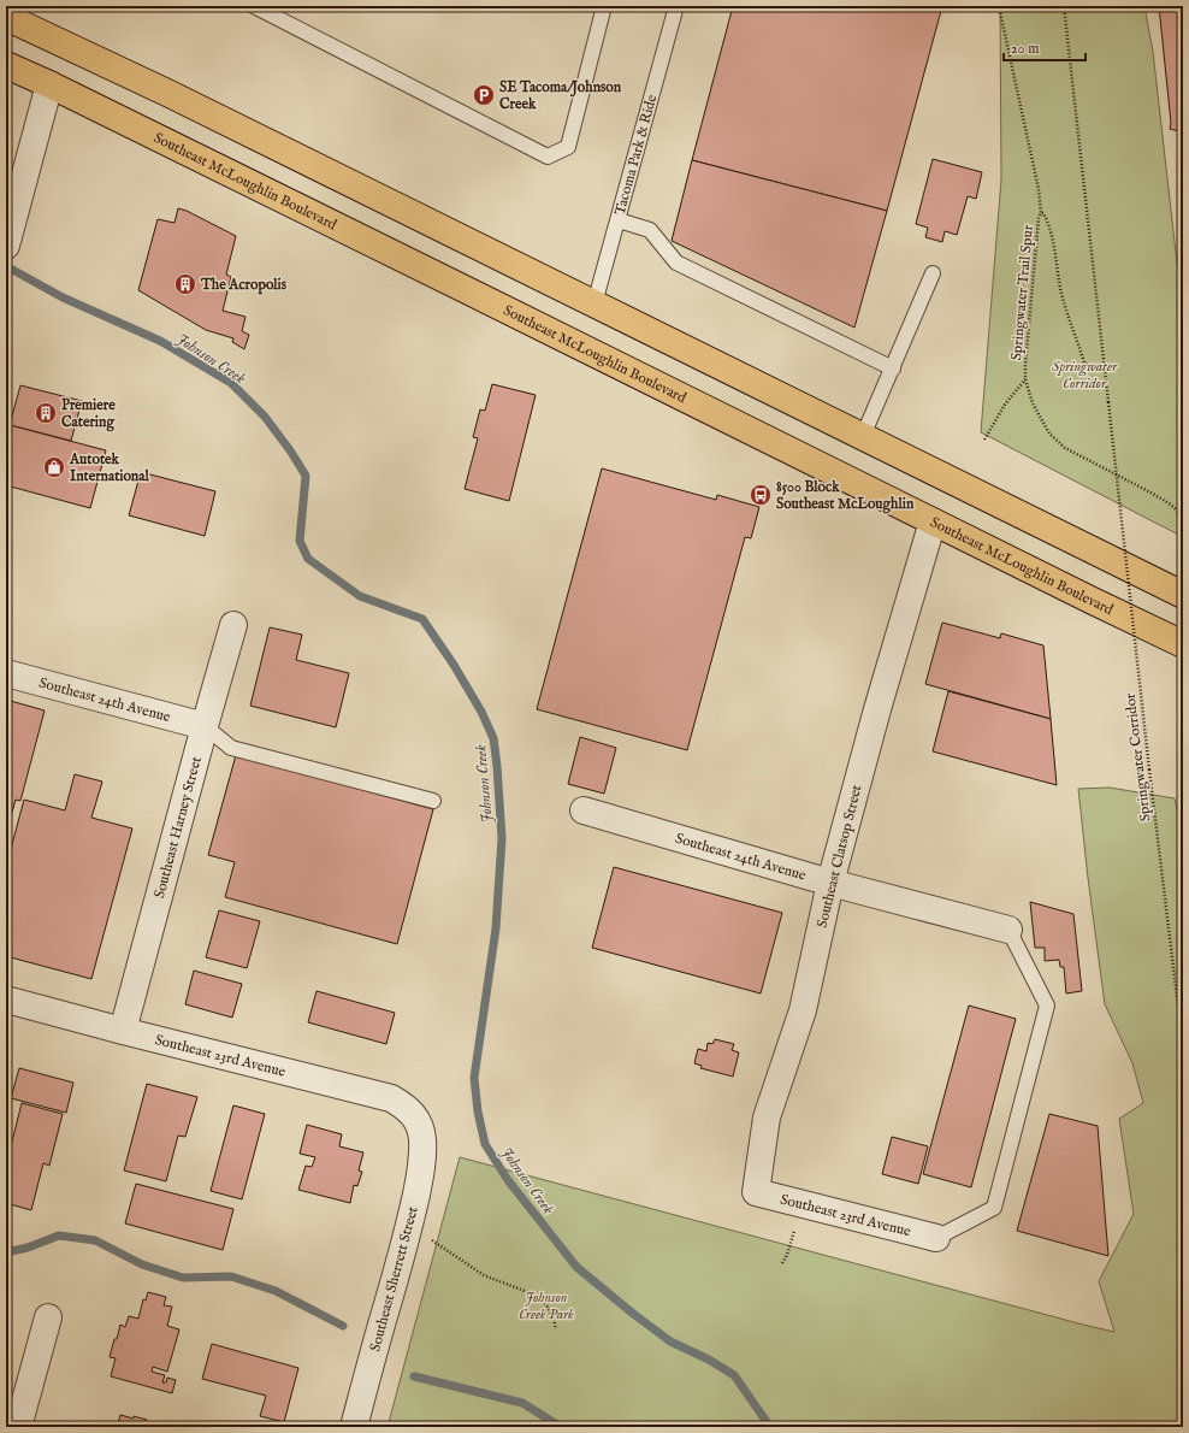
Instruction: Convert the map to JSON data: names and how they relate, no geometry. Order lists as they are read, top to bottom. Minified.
{"streets":{"highway":["Southeast McLoughlin Boulevard"],"street":["Southeast 24th Avenue","Southeast Harney Street","Southeast Clatsop Street","Southeast 23rd Avenue","Southeast Sherrett Street"],"lane":["Tacoma Park & Ride"],"path":["Springwater Trail Spur","Springwater Corridor"]},"crossings":[["Southeast McLoughlin Boulevard","Southeast Clatsop Street"],["Springwater Trail Spur","Springwater Corridor"],["Southeast 24th Avenue","Southeast Harney Street"],["Southeast 24th Avenue","Southeast Clatsop Street"],["Southeast Harney Street","Southeast 23rd Avenue"],["Southeast Clatsop Street","Southeast 23rd Avenue"],["Southeast 23rd Avenue","Southeast Sherrett Street"]],"water":["Johnson Creek"],"parks":["Springwater Corridor","Johnson Creek Park"],"places":{"parking":["SE Tacoma/Johnson Creek"],"building":["The Acropolis","Premiere Catering"],"shop":["Autotek International"],"bus stop":["8500 Block Southeast McLoughlin"]},"scale_bar":"20 m"}
